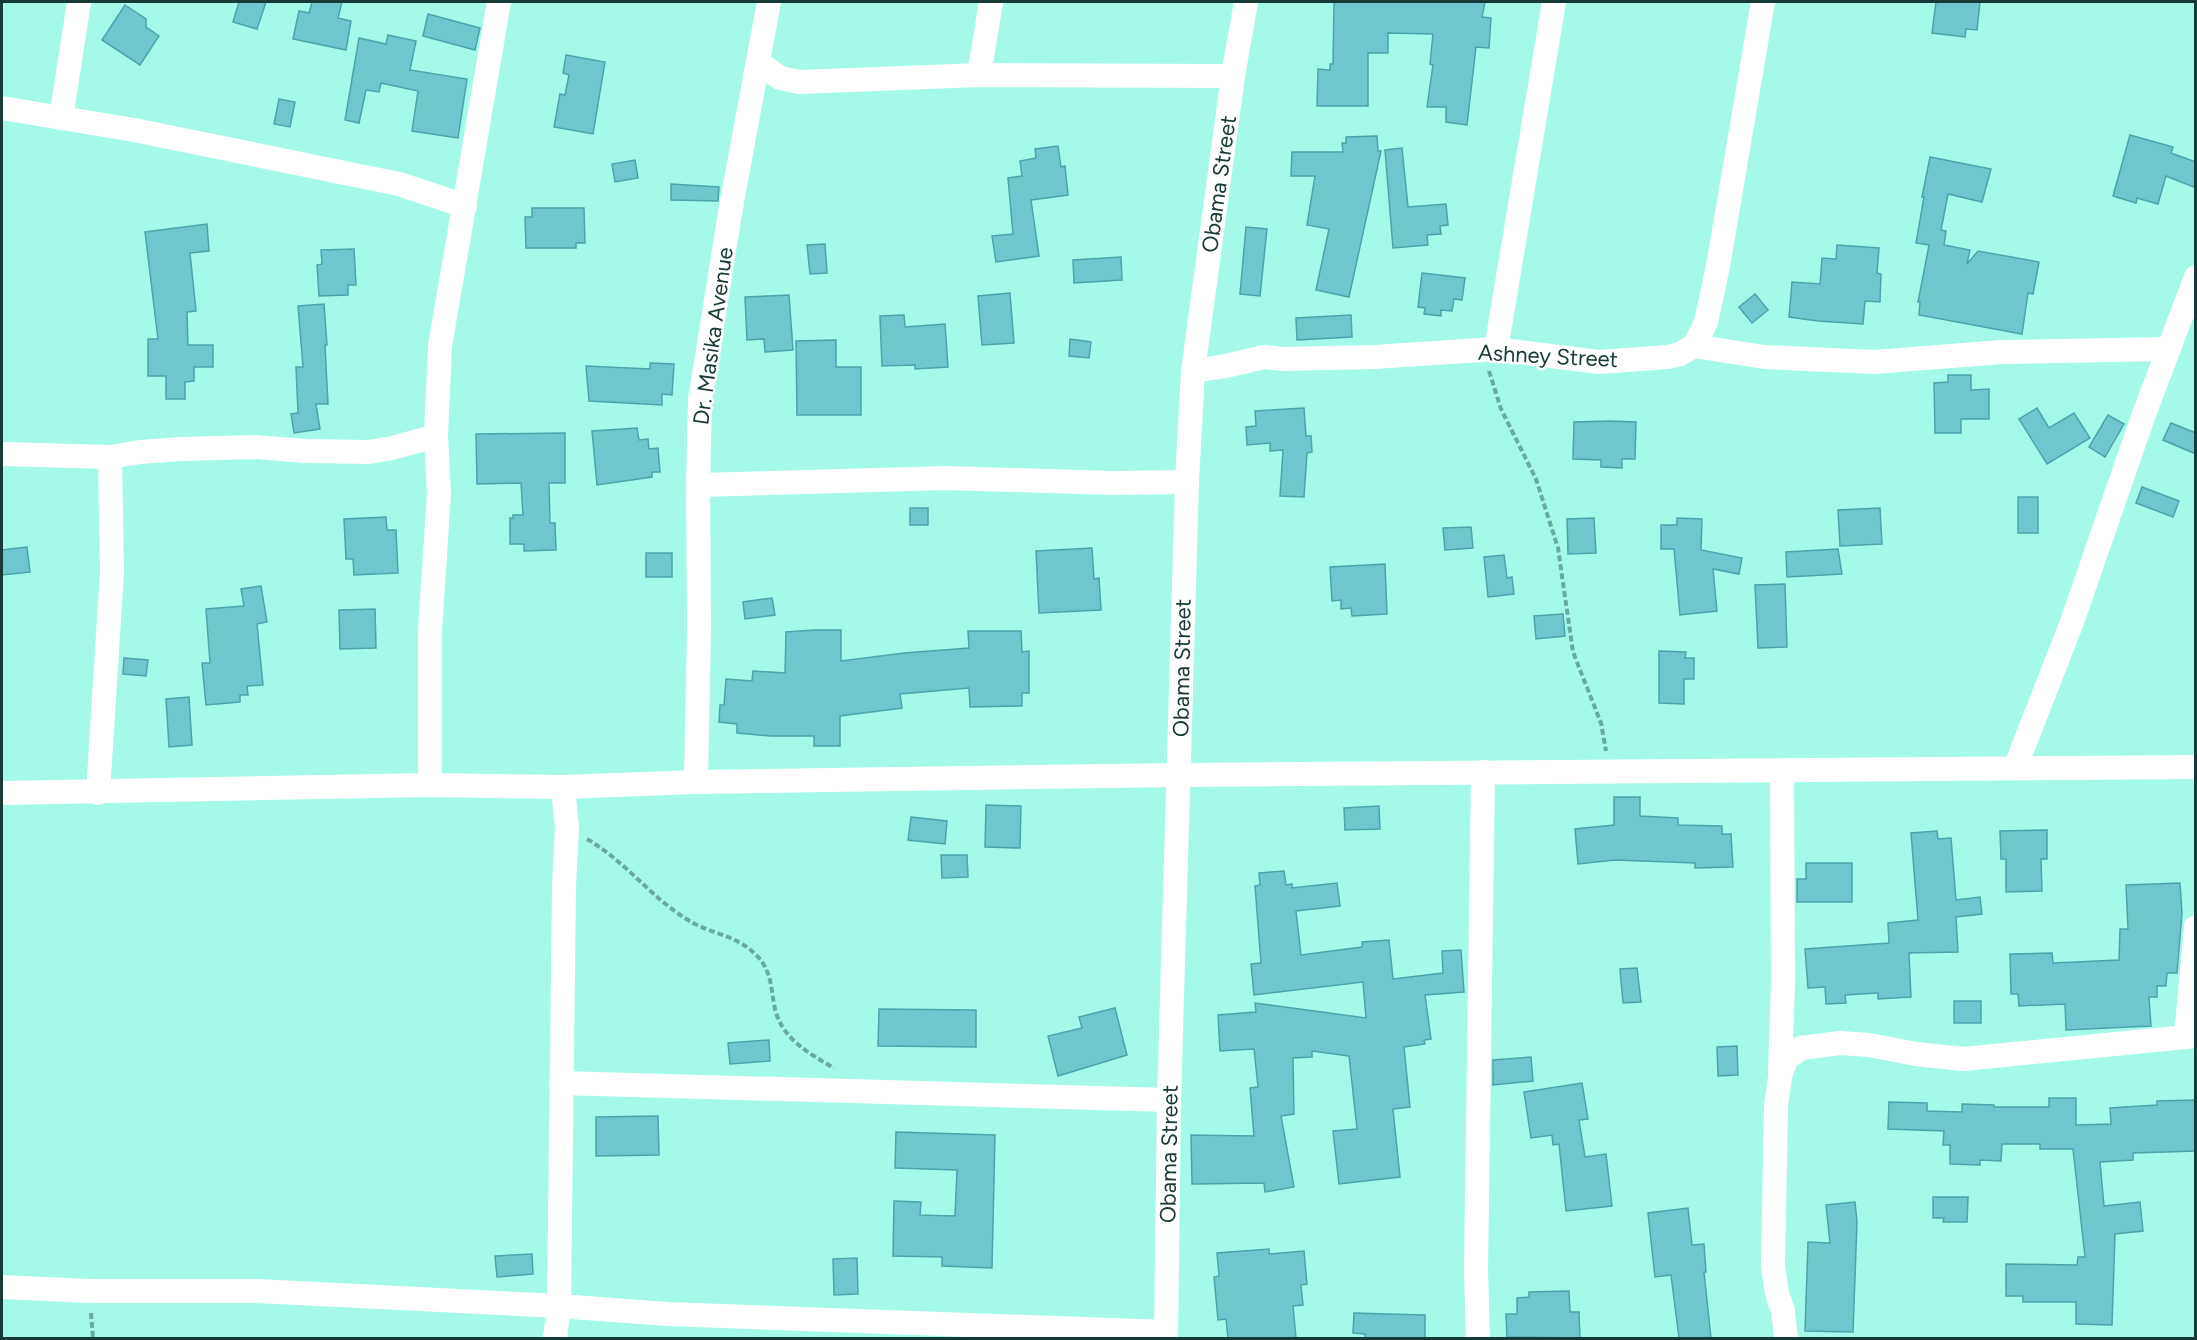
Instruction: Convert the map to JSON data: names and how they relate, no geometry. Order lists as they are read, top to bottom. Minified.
{"streets":{"street":["Obama Street","Dr. Masika Avenue","Ashney Street"]},"crossings":[["Obama Street","Ashney Street"]]}
